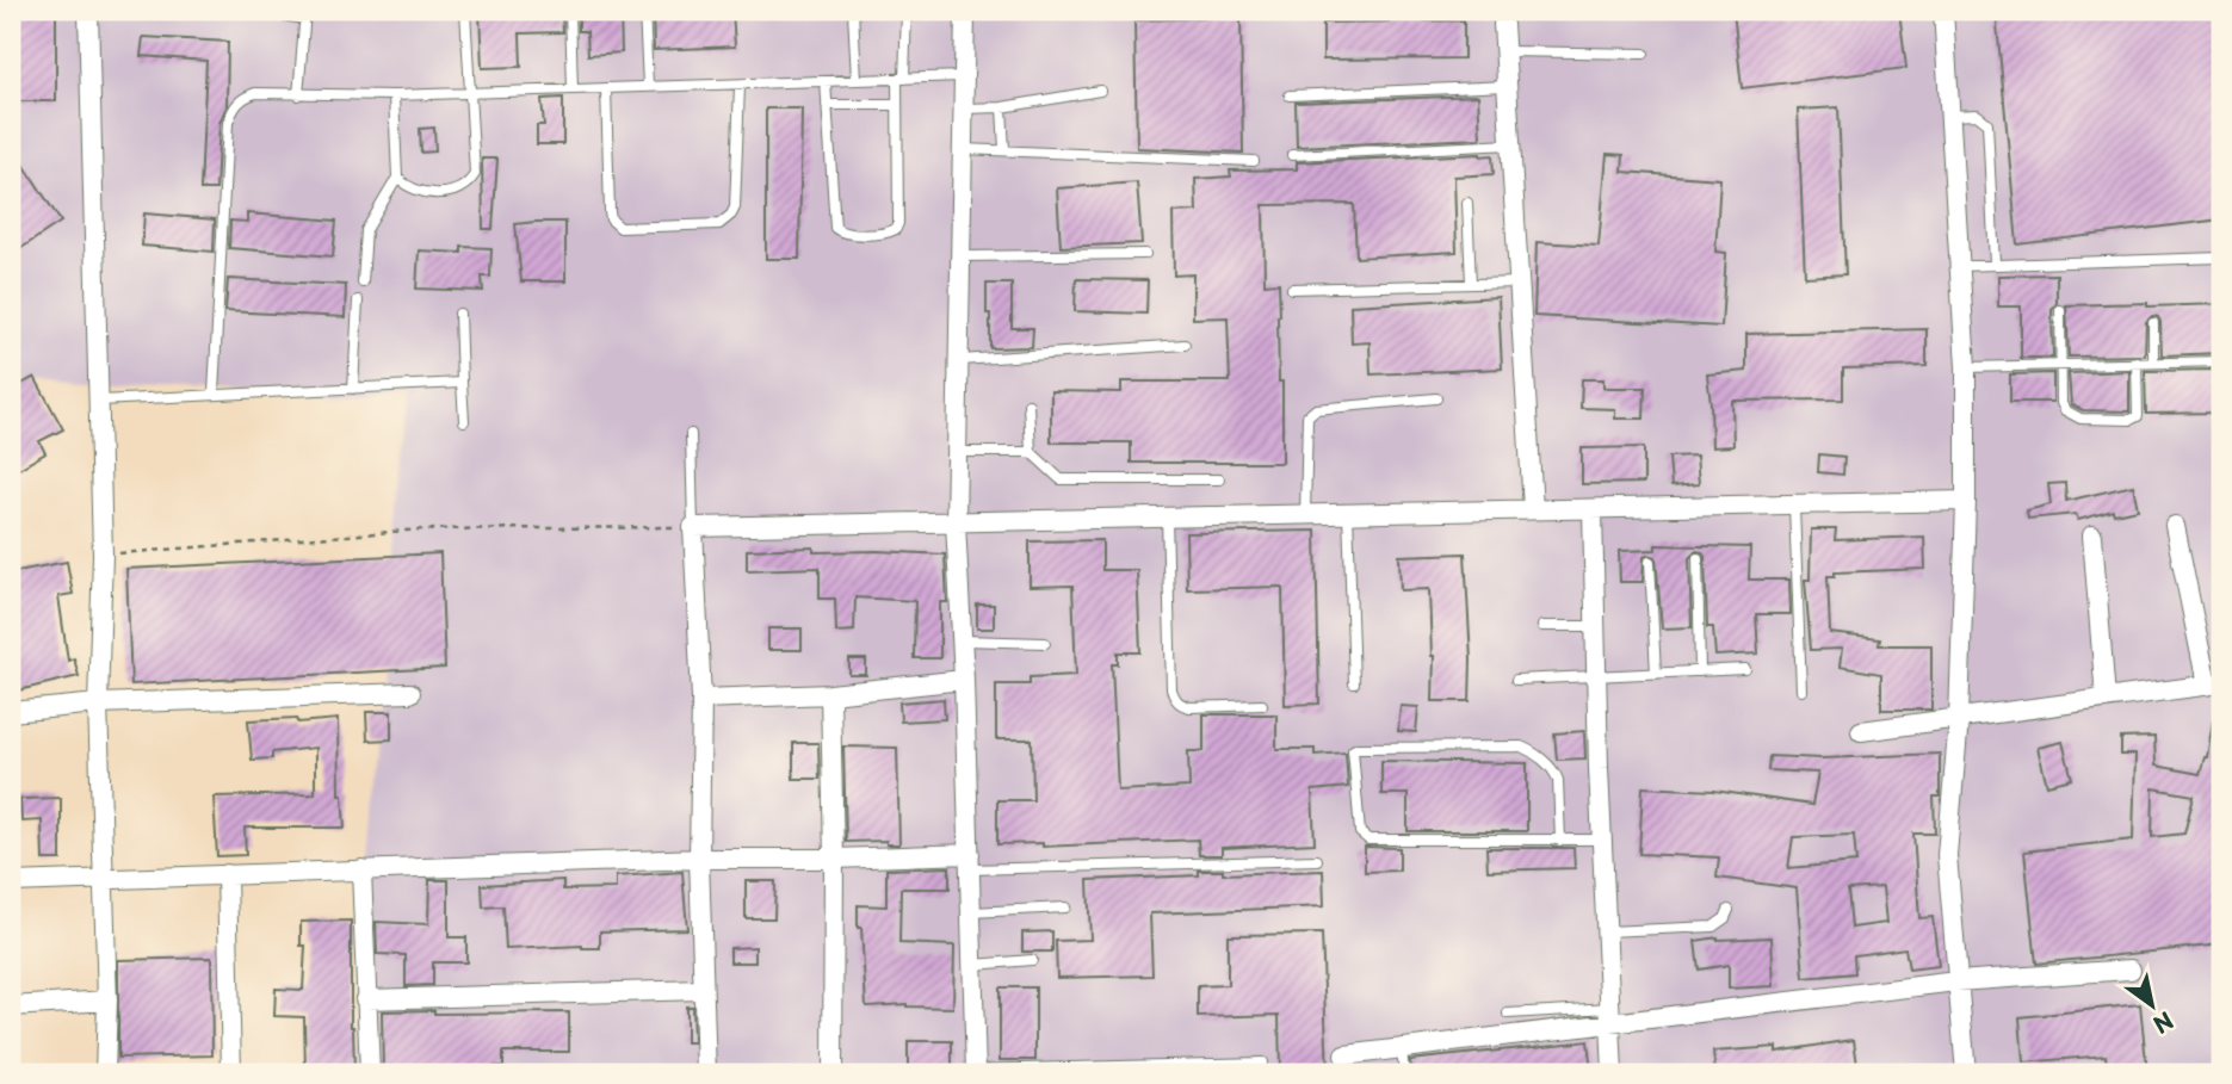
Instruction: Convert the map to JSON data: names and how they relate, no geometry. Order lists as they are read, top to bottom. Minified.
{"north":"bottom right"}
